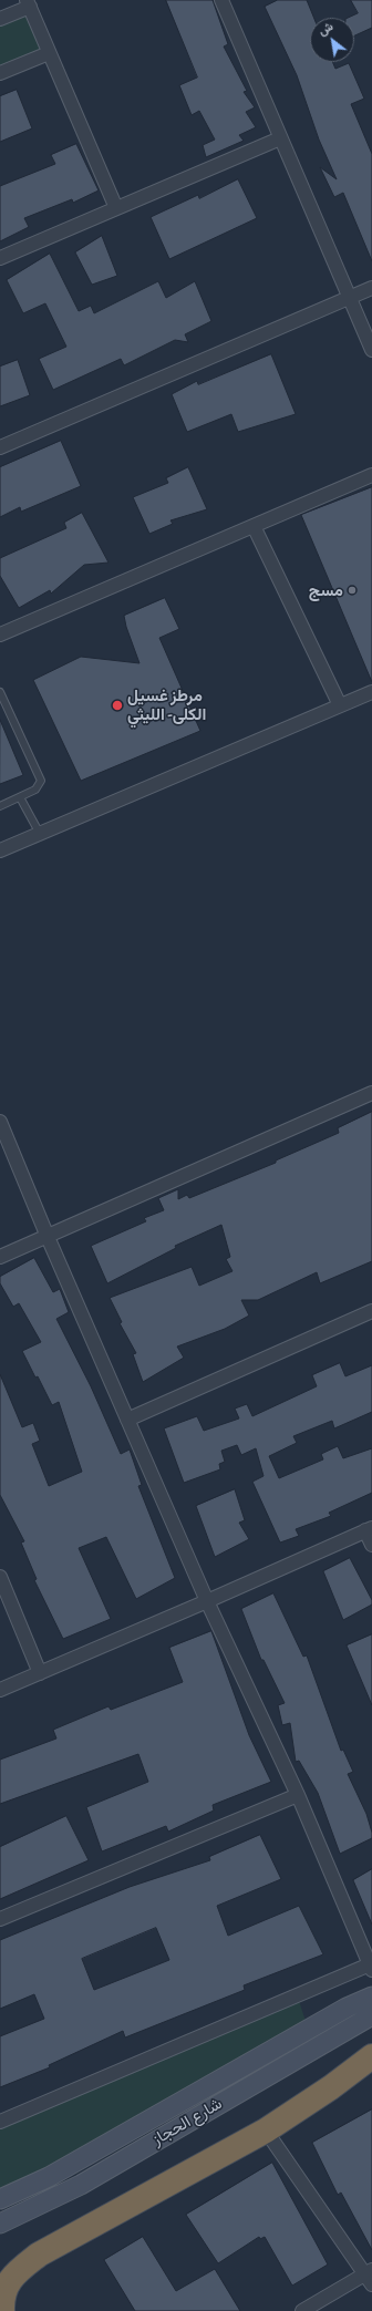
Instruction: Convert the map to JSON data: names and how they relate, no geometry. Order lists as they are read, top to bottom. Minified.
{"streets":{"main road":["شارع الحجاز"]},"places":["مسج","مرطز غسيل الكلى- الليثي"],"north":"top left"}
